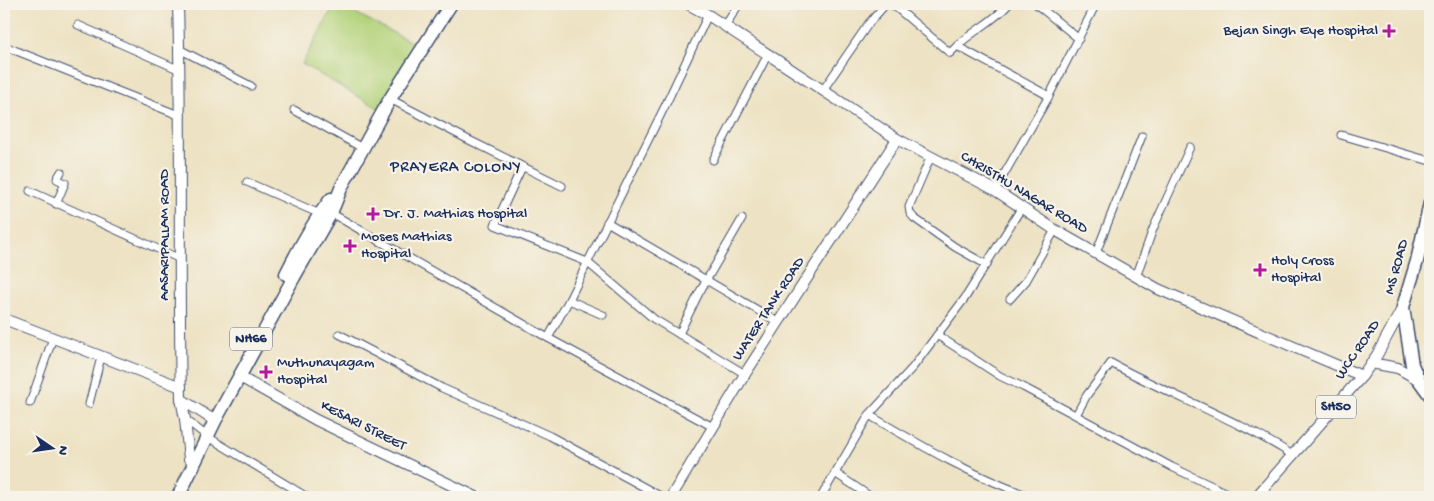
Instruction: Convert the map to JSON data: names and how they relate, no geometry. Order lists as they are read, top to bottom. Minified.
{"streets":{"highway":["MS ROAD","NH66"],"street":["CHRISTHU NAGAR ROAD","AASARIPALLAM ROAD","WATER TANK ROAD","WCC ROAD","SH50","KESARI STREET"]},"crossings":[["CHRISTHU NAGAR ROAD","WATER TANK ROAD"],["CHRISTHU NAGAR ROAD","WCC ROAD"],["AASARIPALLAM ROAD","NH66"],["MS ROAD","WCC ROAD"],["NH66","KESARI STREET"]],"districts":["PRAYERA COLONY"],"places":{"health":["Bejan Singh Eye Hospital","Dr. J. Mathias Hospital","Moses Mathias Hospital","Holy Cross Hospital","Muthunayagam Hospital"]},"north":"right"}
